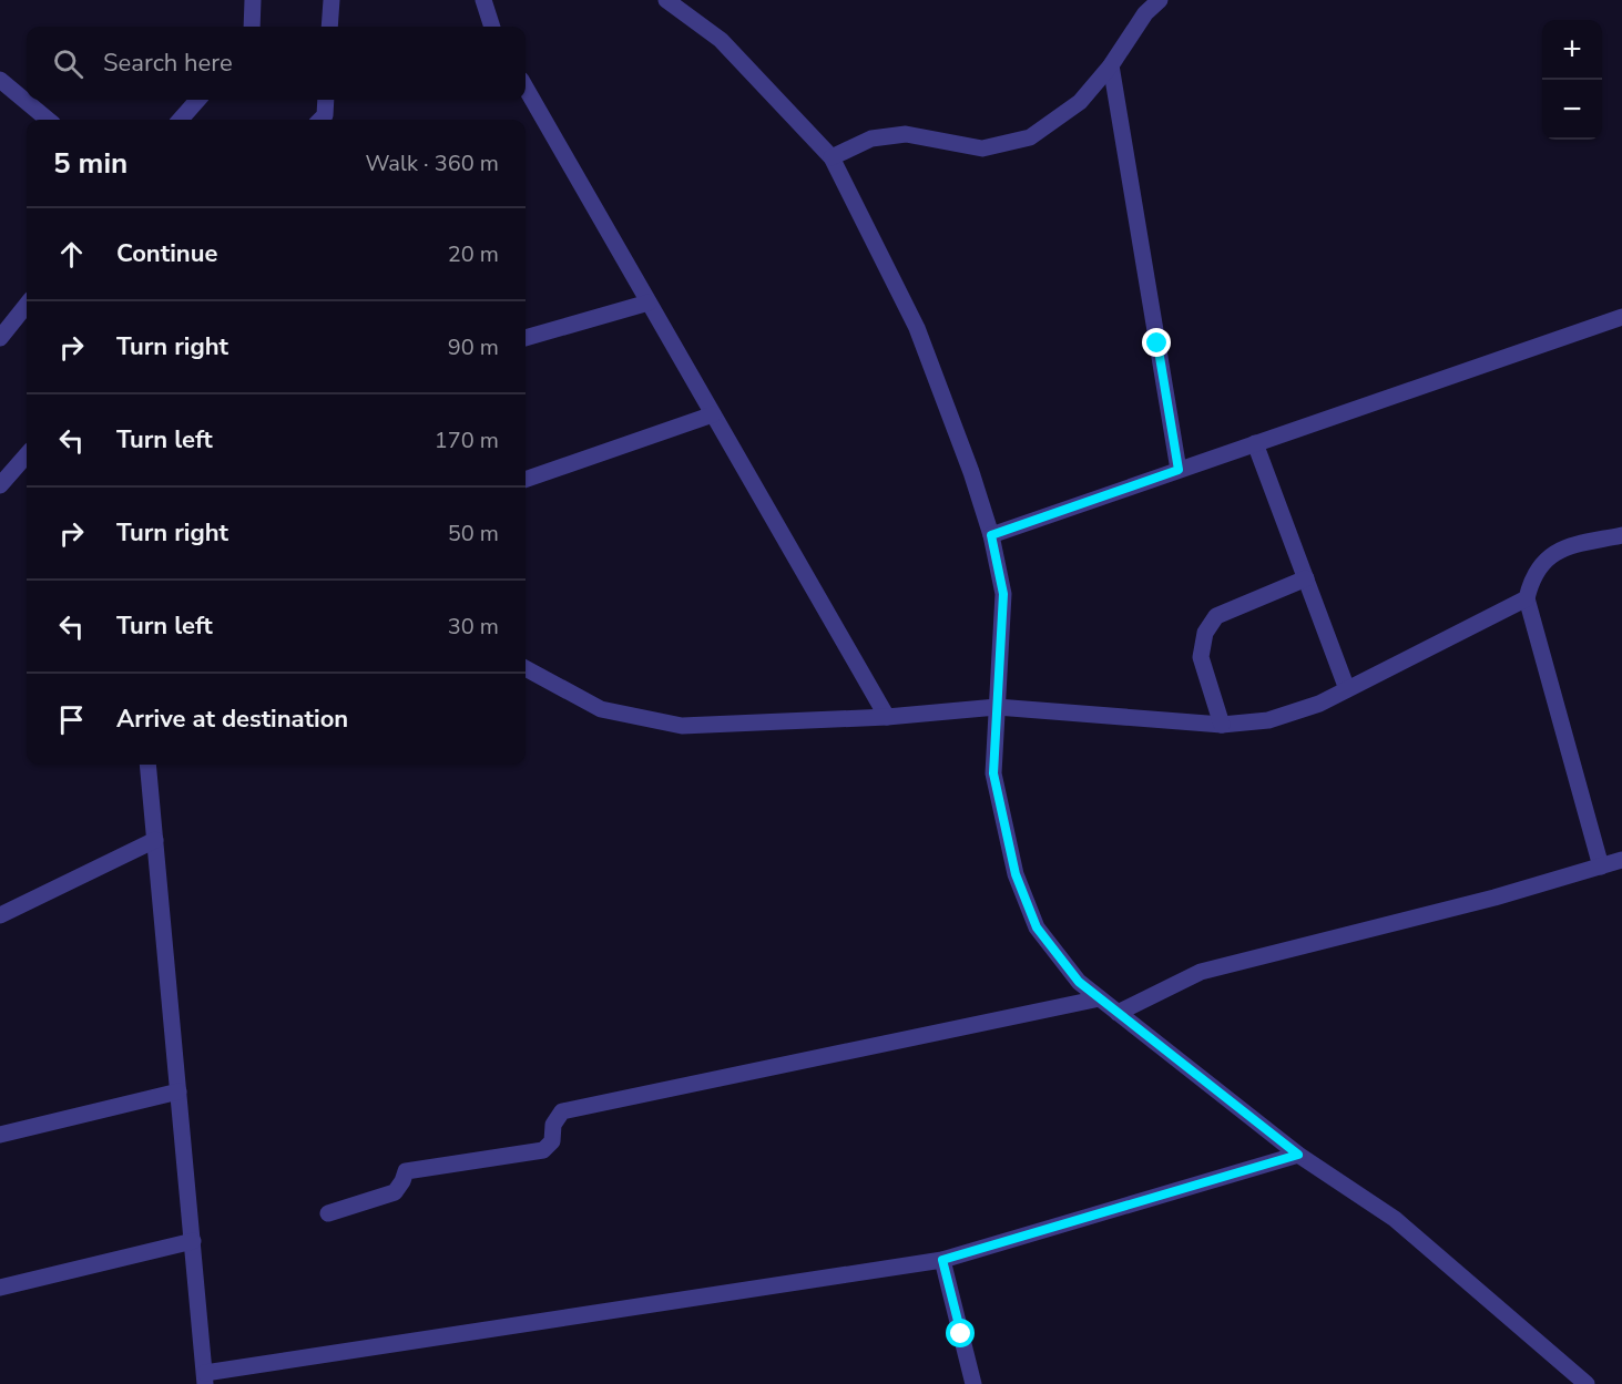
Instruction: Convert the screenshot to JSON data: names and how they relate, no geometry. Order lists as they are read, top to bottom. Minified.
{"page":{"map_buttons":["+","−"],"search":"Search here","heading":["5 min","Walk · 360 m"],"list":[["Continue","20 m"],["Turn right","90 m"],["Turn left","170 m"],["Turn right","50 m"],["Turn left","30 m"],"Arrive at destination"]}}
